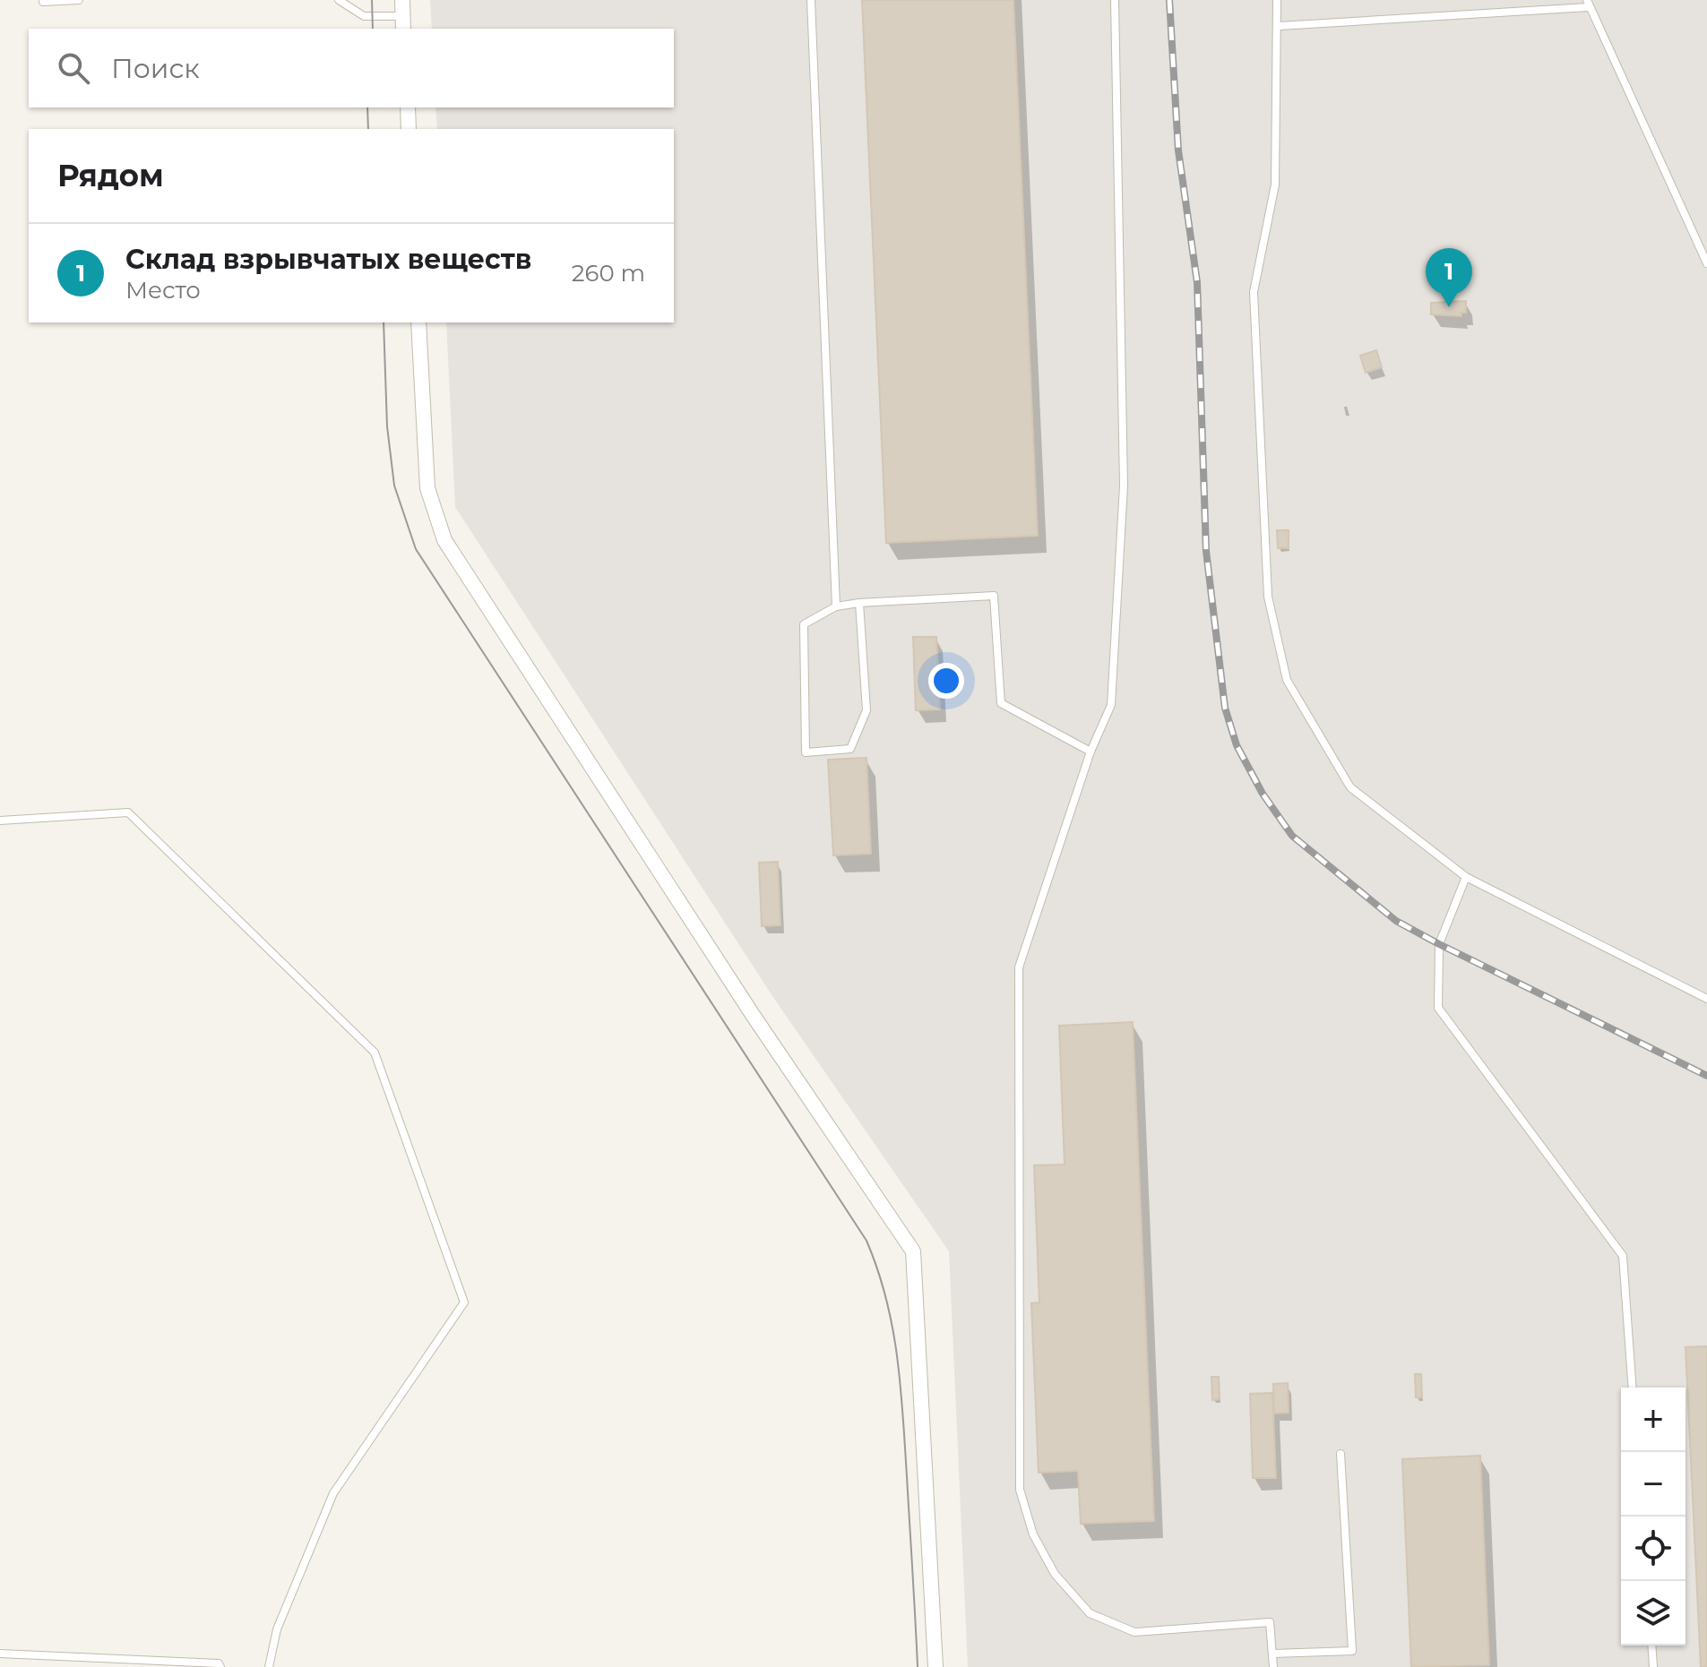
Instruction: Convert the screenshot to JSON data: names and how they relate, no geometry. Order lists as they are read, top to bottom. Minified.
{"page":{"search":"Поиск","heading":"Рядом","list":[{"mark":"1","name":"Склад взрывчатых веществ","note":"Место","value":"260 m"}],"pins":"1","map_buttons":["+","−"]}}
